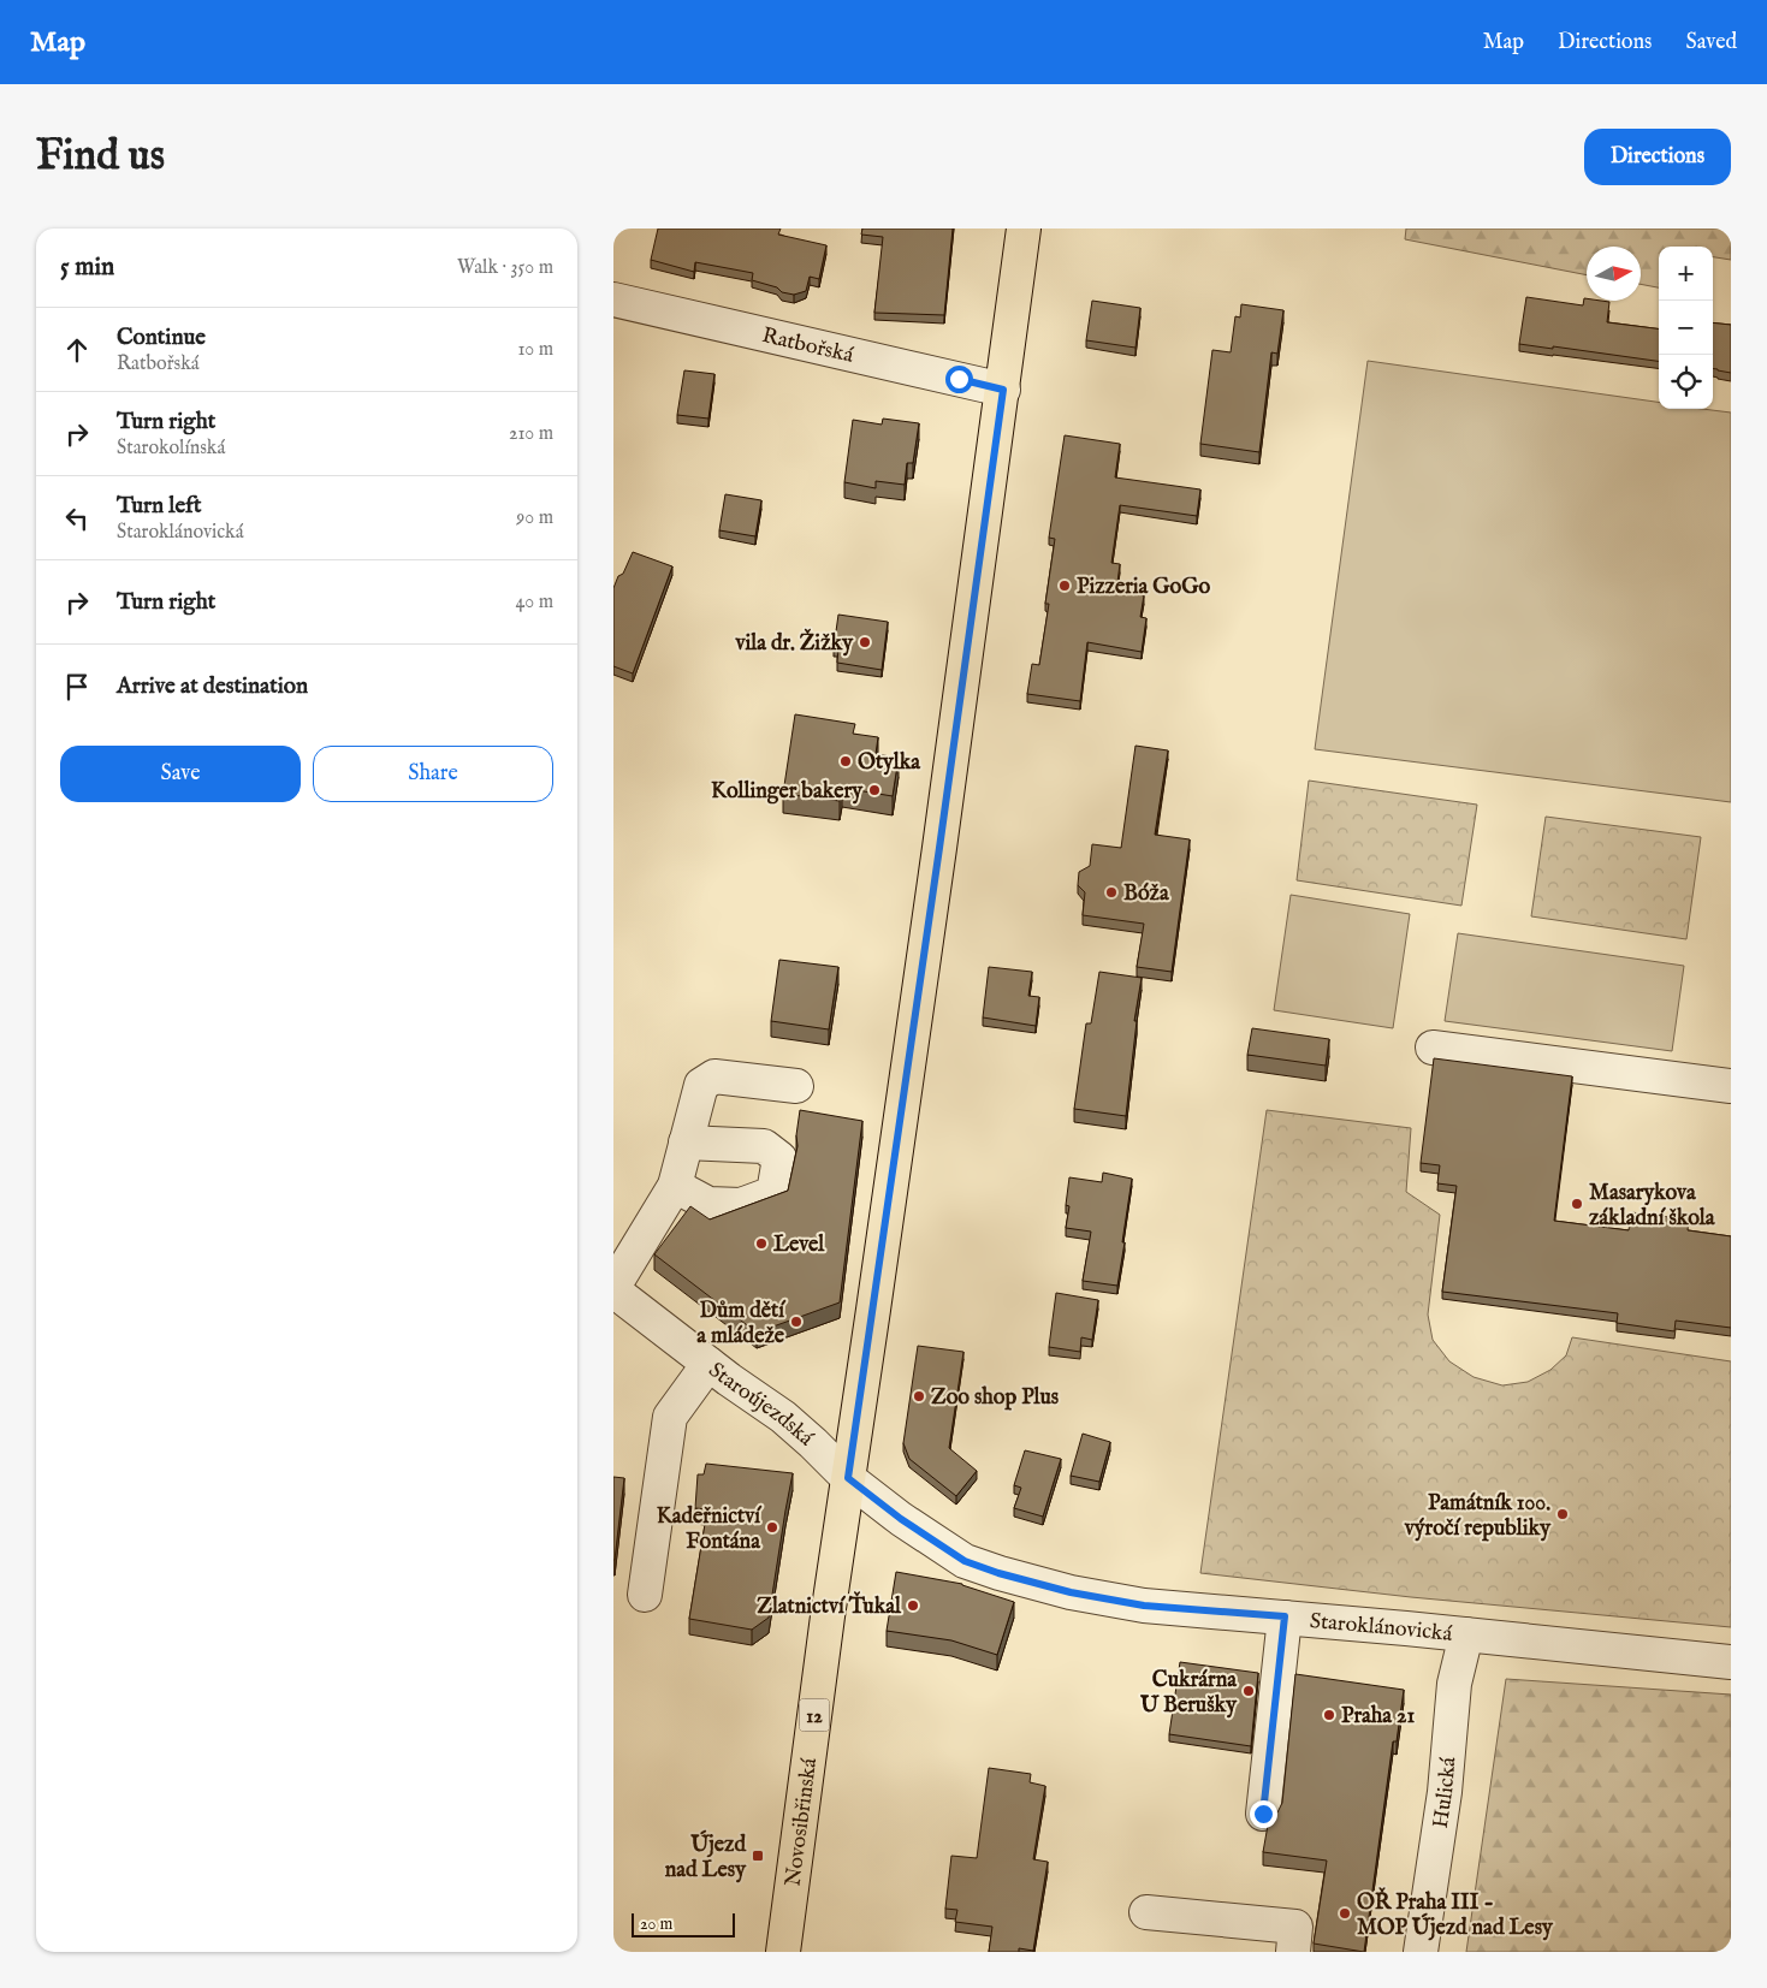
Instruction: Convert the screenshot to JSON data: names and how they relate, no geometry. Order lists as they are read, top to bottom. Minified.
{"streets":{"main road":["12","Novosibřinská"],"street":["Ratbořská","Staroújezdská","Staroklánovická","Hulická"]},"crossings":[["Ratbořská","12"],["Staroújezdská","Staroklánovická"],["Staroújezdská","12"],["Staroújezdská","Novosibřinská"],["Staroklánovická","12"],["Staroklánovická","Hulická"],["Staroklánovická","Novosibřinská"],["12","Novosibřinská"]],"places":{"other":["Pizzeria GoGo","vila dr. Žižky","Otylka","Kollinger bakery","Bóža","Masarykova základní škola","Level","Dům dětí a mládeže","Zoo shop Plus","Památník 100. výročí republiky","Kadeřnictví Fontána","Zlatnictví Ťukal","Cukrárna U Berušky","Praha 21","OŘ Praha III - MOP Újezd nad Lesy"],"transit":["Újezd nad Lesy"]},"scale_bar":"20 m","north":"right","page":{"header":"Map","nav":["Map","Directions","Saved"],"buttons":["Directions",["Save","Share"]],"title":"Find us","heading":["5 min","Walk · 350 m"],"map_buttons":["+","−"],"list":[["Continue","Ratbořská","10 m"],["Turn right","Starokolínská","210 m"],["Turn left","Staroklánovická","90 m"],["Turn right","40 m"],"Arrive at destination"],"scale":"20 m"}}
